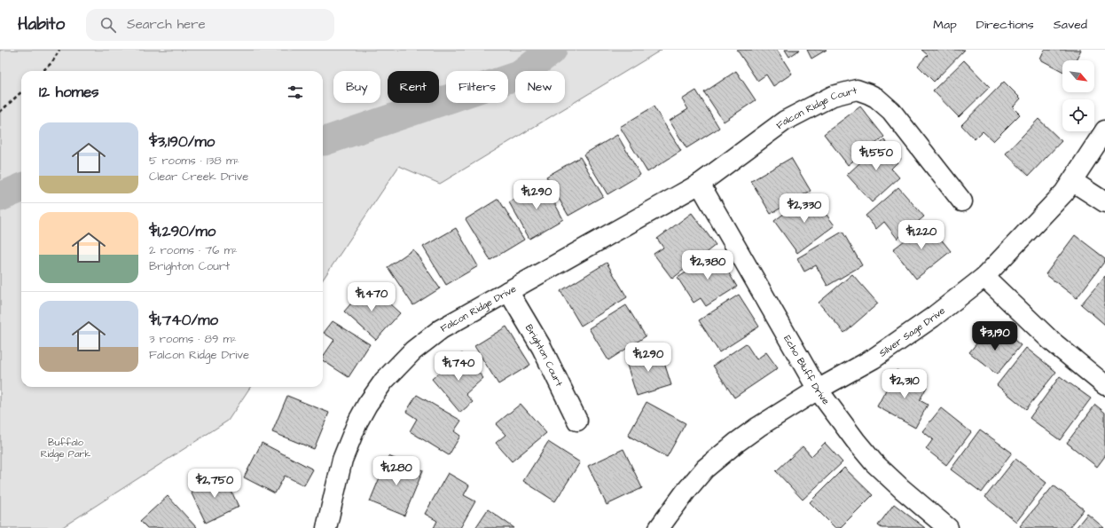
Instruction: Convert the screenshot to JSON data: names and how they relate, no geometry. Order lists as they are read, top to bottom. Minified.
{"streets":{"street":["Falcon Ridge Court","Falcon Ridge Drive","Silver Sage Drive","Brighton Court","Echo Bluff Drive"]},"crossings":[["Falcon Ridge Court","Falcon Ridge Drive"],["Falcon Ridge Drive","Brighton Court"],["Falcon Ridge Drive","Echo Bluff Drive"],["Silver Sage Drive","Echo Bluff Drive"]],"parks":["Buffalo Ridge Park"],"north":"bottom right","page":{"header":"Habito","search":"Search here","nav":["Map","Directions","Saved"],"chip":["Buy","Rent","Filters","New"],"heading":"12 homes","list":[{"name":"$3,190/mo","note":"5 rooms · 138 m² · Clear Creek Drive"},{"name":"$1,290/mo","note":"2 rooms · 76 m² · Brighton Court"},{"name":"$1,740/mo","note":"3 rooms · 89 m² · Falcon Ridge Drive"}],"price":["$1,550","$1,290","$2,330","$1,220","$2,380","$1,470","$3,190","$1,290","$1,740","$2,310","$1,280","$2,750"]}}
